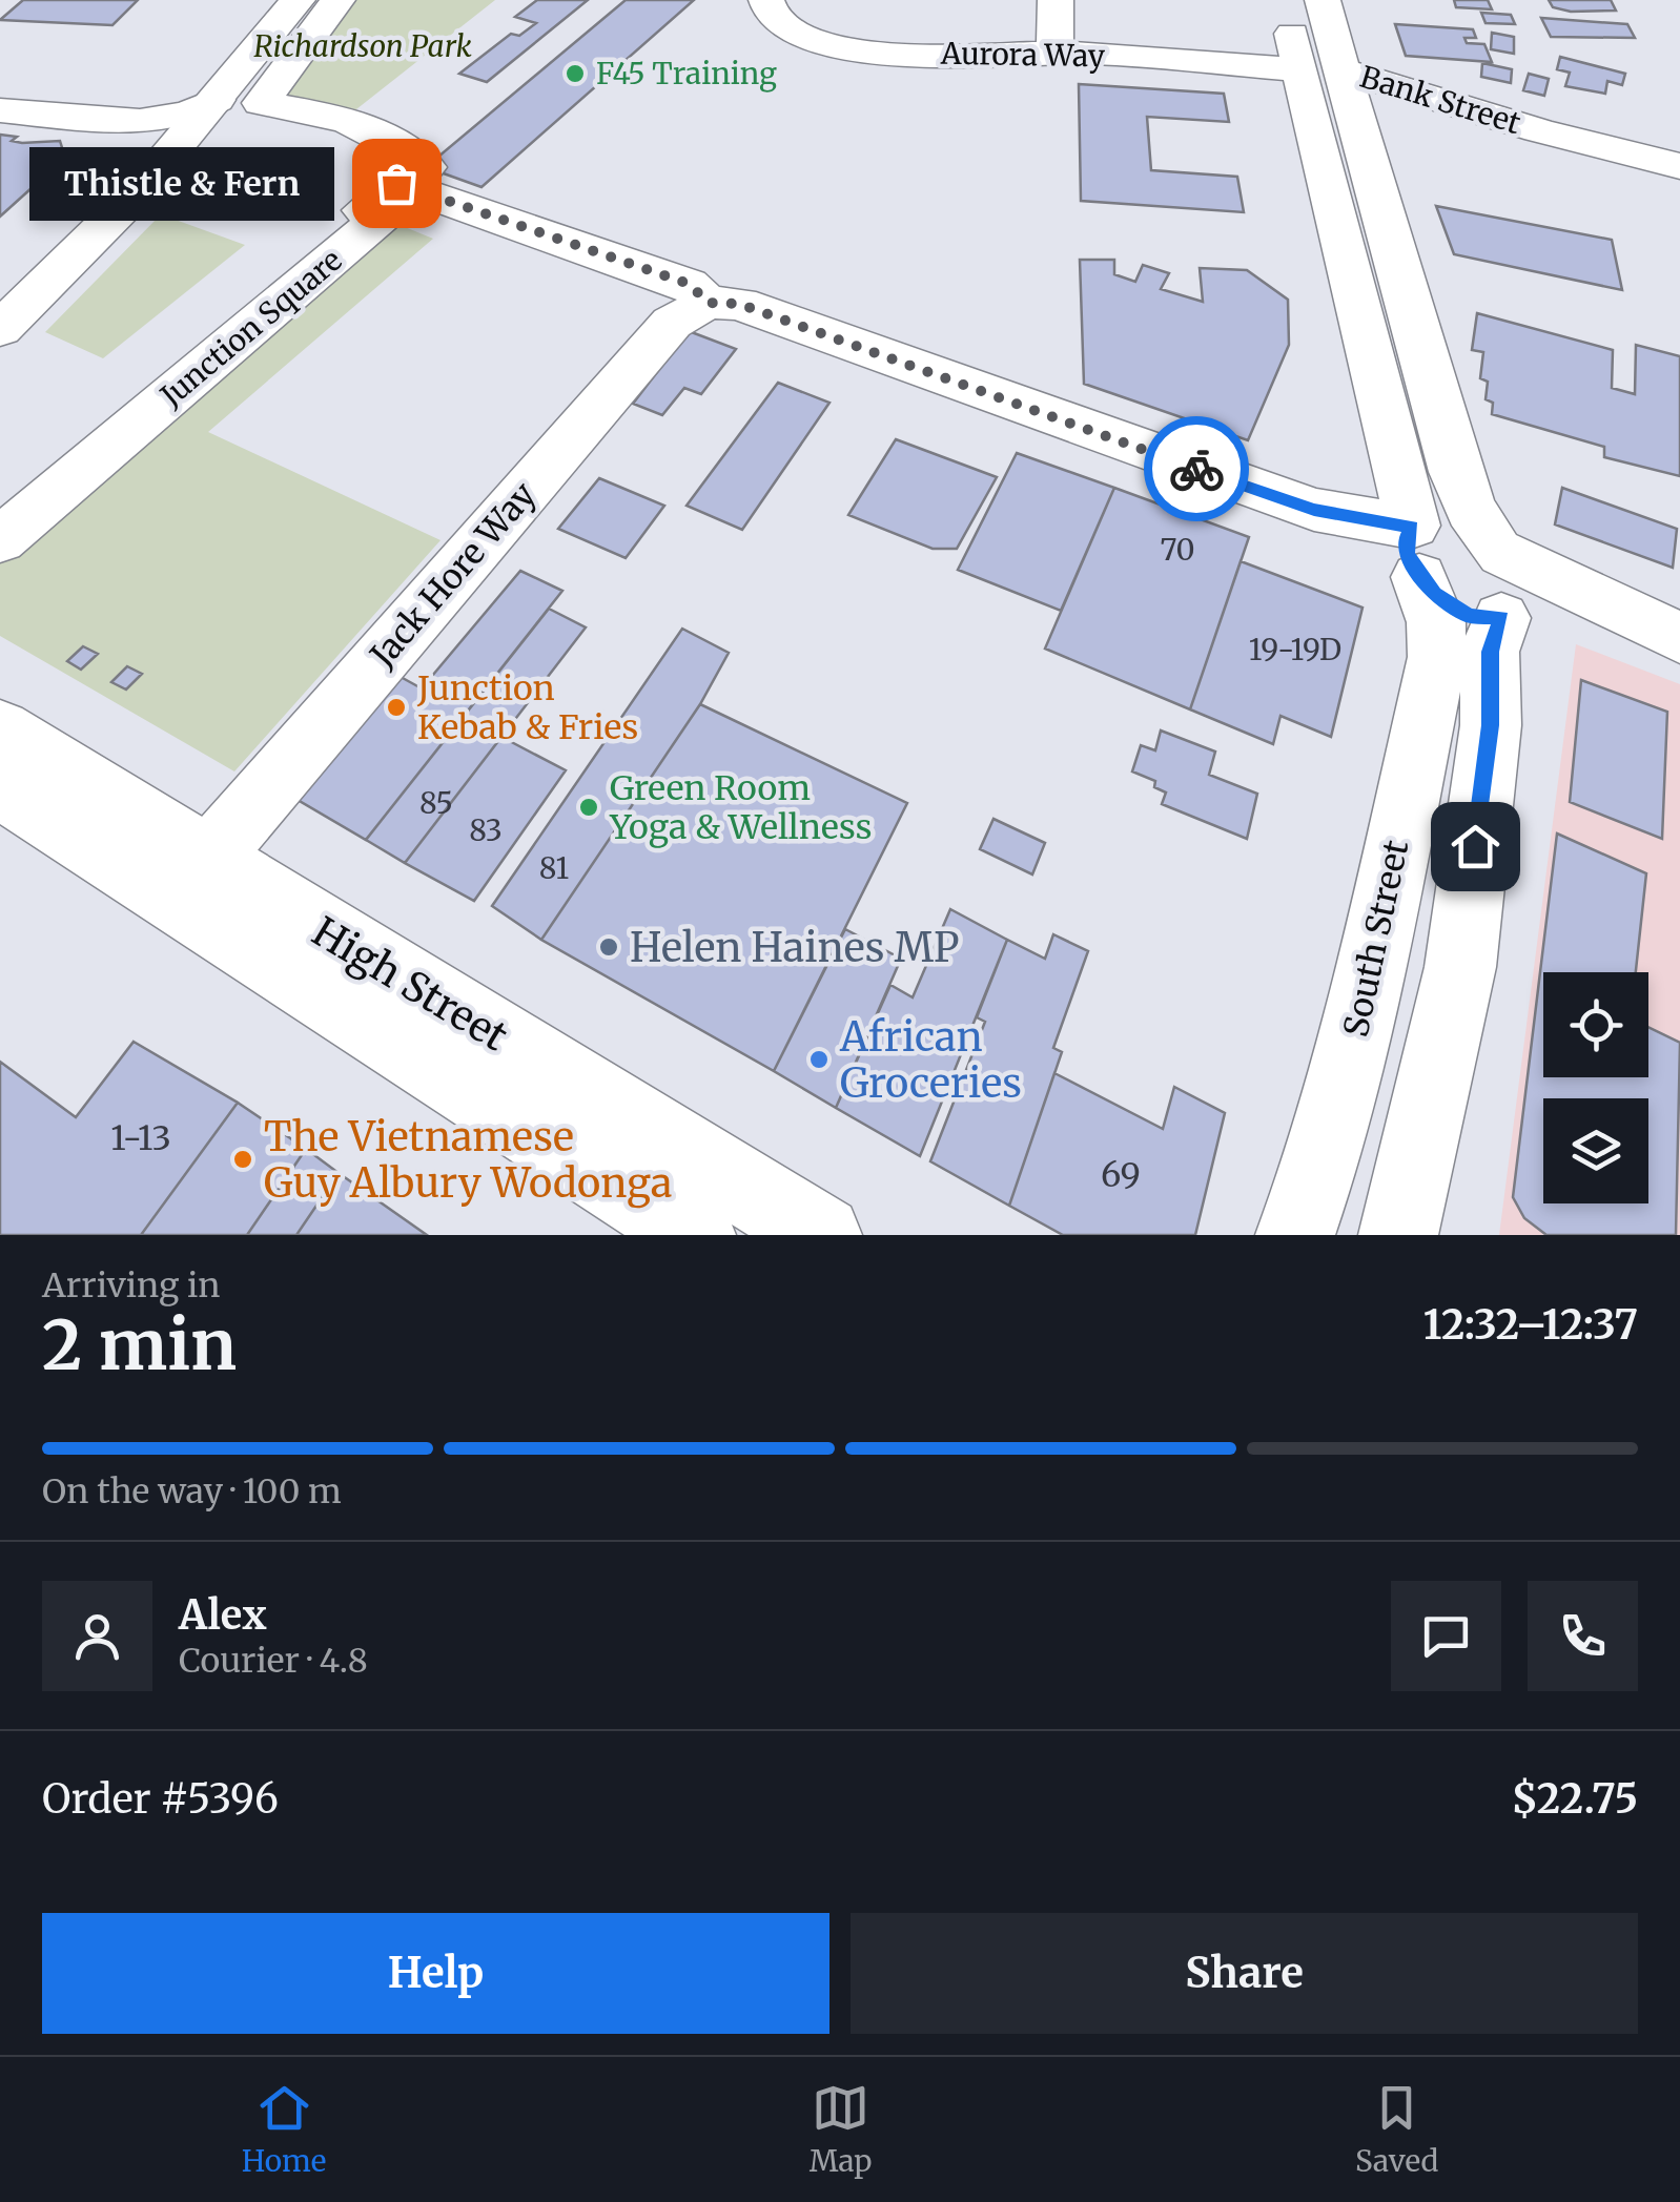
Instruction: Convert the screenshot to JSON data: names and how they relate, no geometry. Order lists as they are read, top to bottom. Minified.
{"streets":{"street":["Aurora Way","Bank Street","Junction Square","Jack Hore Way","South Street","High Street"]},"crossings":[["Aurora Way","Bank Street"],["Aurora Way","South Street"],["Bank Street","South Street"],["Jack Hore Way","High Street"]],"parks":["Richardson Park"],"places":["F45 Training","Thistle & Fern","Junction Kebab & Fries","Green Room Yoga & Wellness","Helen Haines MP","African Groceries","The Vietnamese Guy Albury Wodonga"],"house_numbers":["70","19-19D","85","83","81","1-13","69"],"page":{"bubble":"Thistle & Fern","heading":["2 min","Arriving in","12:32–12:37"],"panel":["Alex","Courier · 4.8","Order #5396","$22.75"],"bar":"On the way · 100 m","buttons":["Help","Share"],"tabs":["Home","Map","Saved"]}}
